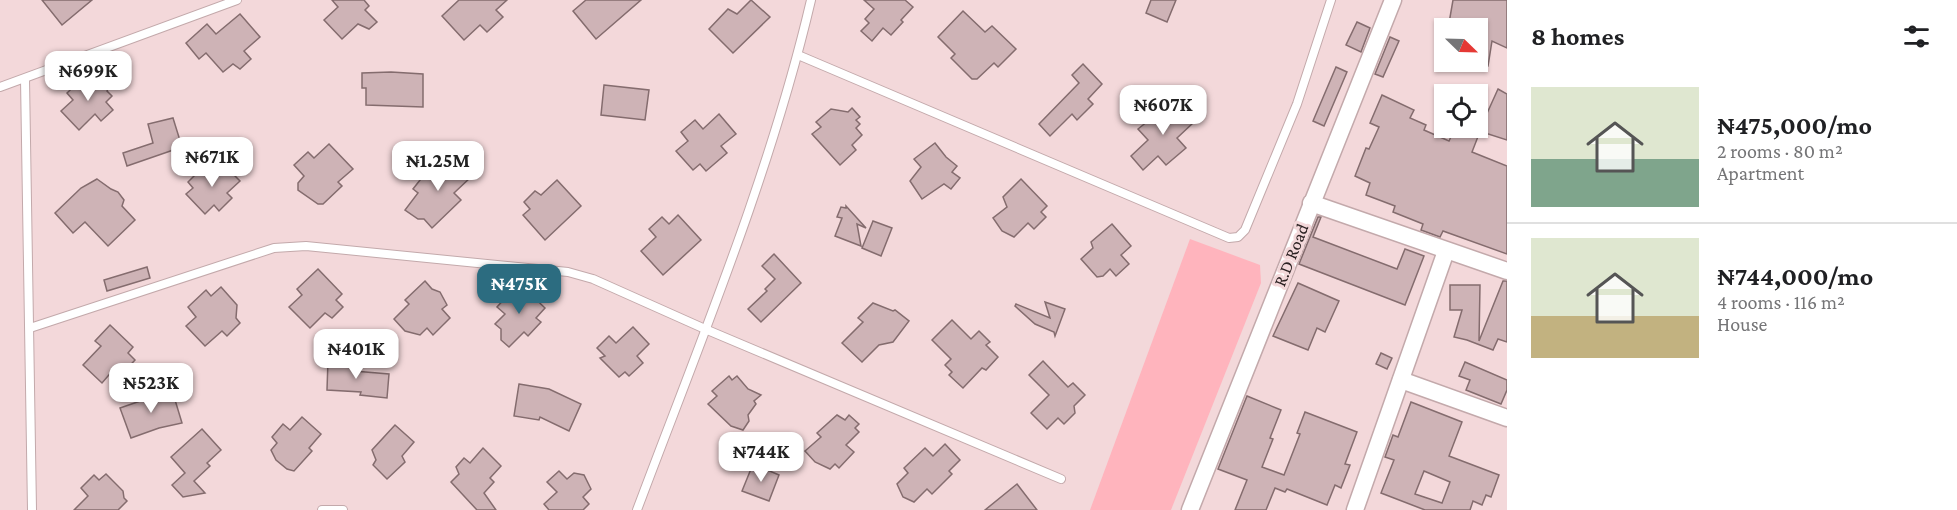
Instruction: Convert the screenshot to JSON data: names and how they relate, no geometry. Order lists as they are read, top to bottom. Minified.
{"streets":{"street":["R.D Road"]},"north":"bottom right","page":{"heading":"8 homes","price":["₦699K","₦607K","₦671K","₦1.25M","₦475K","₦401K","₦523K","₦744K"],"list":[{"name":"₦475,000/mo","note":"2 rooms · 80 m² · Apartment"},{"name":"₦744,000/mo","note":"4 rooms · 116 m² · House"}]}}
